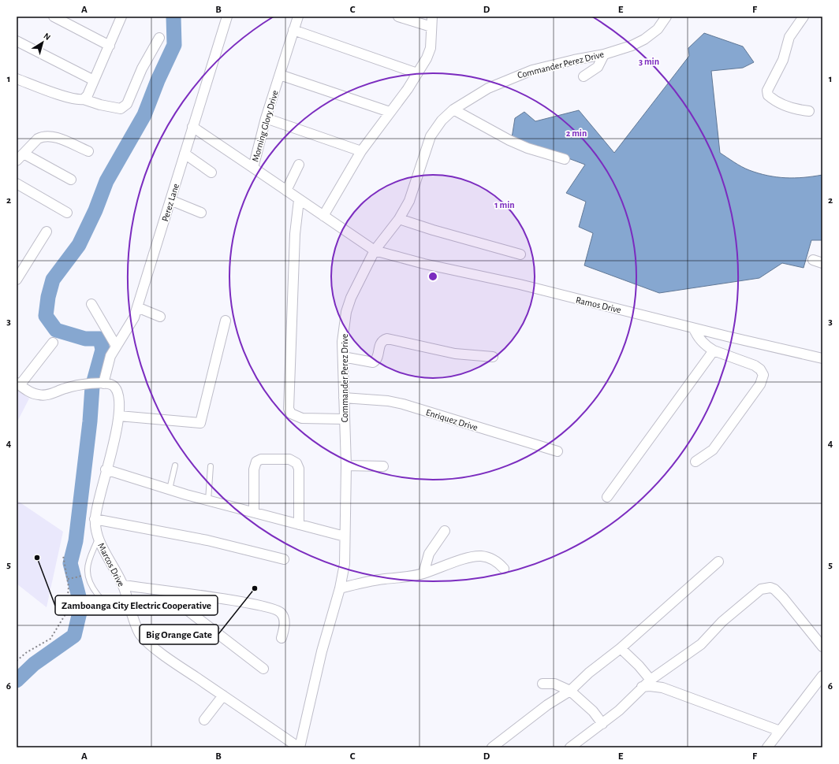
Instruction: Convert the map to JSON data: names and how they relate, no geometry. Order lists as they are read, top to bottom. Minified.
{"streets":{"street":["Commander Perez Drive","Morning Glory Drive","Perez Lane","Ramos Drive","Enriquez Drive","Marcos Drive"]},"crossings":[["Commander Perez Drive","Morning Glory Drive"],["Commander Perez Drive","Ramos Drive"],["Commander Perez Drive","Enriquez Drive"],["Commander Perez Drive","Marcos Drive"],["Morning Glory Drive","Ramos Drive"],["Perez Lane","Marcos Drive"]],"places":["Zamboanga City Electric Cooperative","Big Orange Gate"],"north":"top right","grid":{"columns":["A","B","C","D","E","F"],"rows":["1","2","3","4","5","6"]},"rings":["3 min","2 min","1 min"]}
